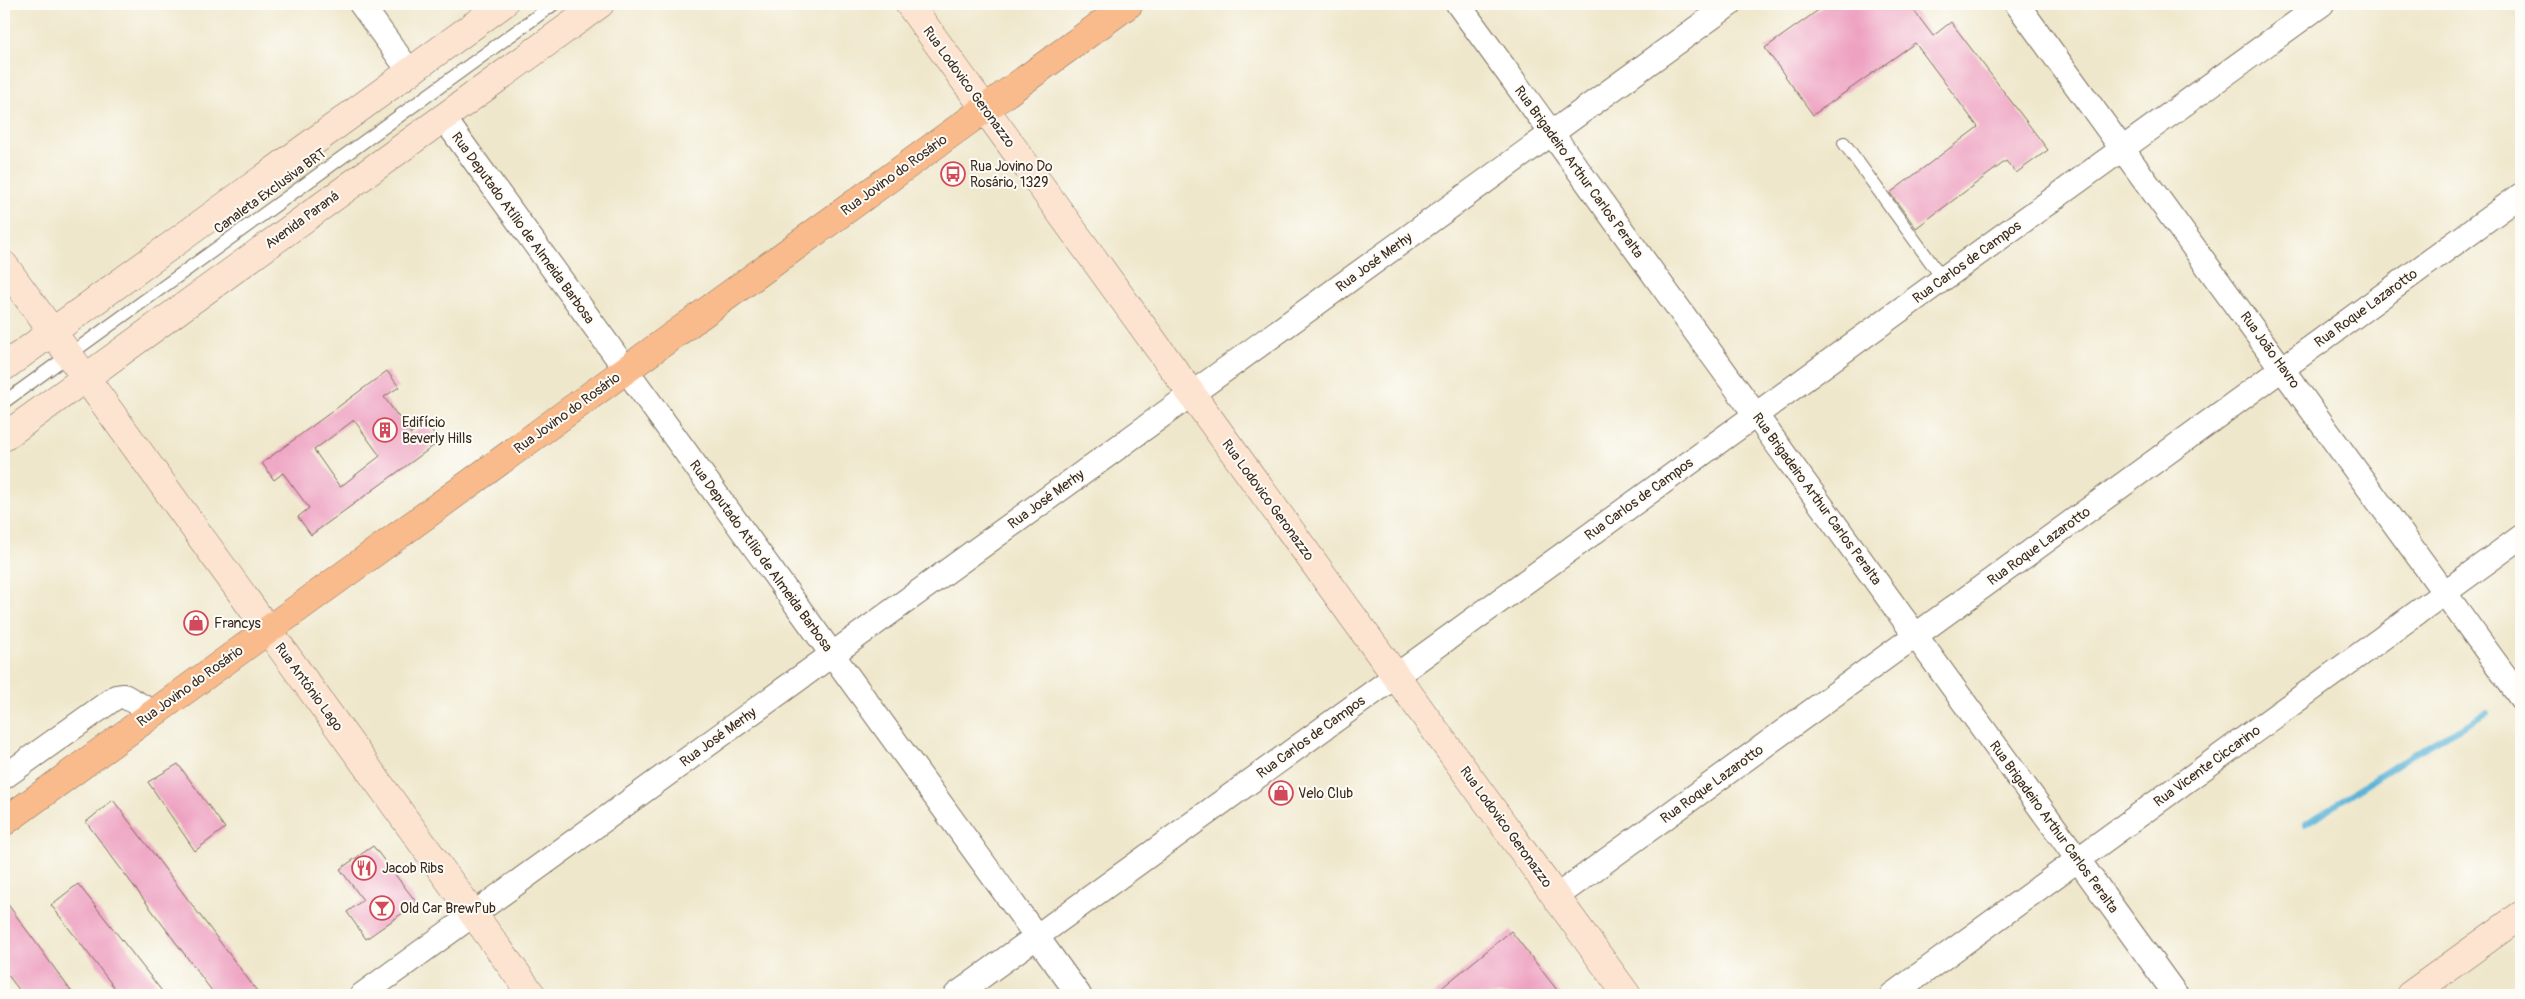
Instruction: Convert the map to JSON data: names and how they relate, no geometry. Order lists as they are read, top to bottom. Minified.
{"streets":{"main road":["Rua Jovino do Rosário"],"street":["Rua Lodovico Geronazzo","Rua Brigadeiro Arthur Carlos Peralta","Avenida Paraná","Rua Deputado Atílio de Almeida Barbosa","Rua José Merhy","Rua Carlos de Campos","Rua Roque Lazarotto","Rua João Havro","Rua Antônio Lago","Rua Vicente Ciccarino"],"lane":["Canaleta Exclusiva BRT"]},"crossings":[["Rua Lodovico Geronazzo","Rua Jovino do Rosário"],["Rua Lodovico Geronazzo","Rua José Merhy"],["Rua Lodovico Geronazzo","Rua Carlos de Campos"],["Rua Lodovico Geronazzo","Rua Roque Lazarotto"],["Rua Brigadeiro Arthur Carlos Peralta","Rua José Merhy"],["Rua Brigadeiro Arthur Carlos Peralta","Rua Carlos de Campos"],["Rua Brigadeiro Arthur Carlos Peralta","Rua Roque Lazarotto"],["Rua Brigadeiro Arthur Carlos Peralta","Rua Vicente Ciccarino"],["Rua Jovino do Rosário","Rua Deputado Atílio de Almeida Barbosa"],["Rua Jovino do Rosário","Rua Antônio Lago"],["Canaleta Exclusiva BRT","Rua Antônio Lago"],["Avenida Paraná","Rua Deputado Atílio de Almeida Barbosa"],["Avenida Paraná","Rua Antônio Lago"],["Rua Deputado Atílio de Almeida Barbosa","Rua José Merhy"],["Rua Deputado Atílio de Almeida Barbosa","Rua Carlos de Campos"],["Rua José Merhy","Rua Antônio Lago"],["Rua Carlos de Campos","Rua João Havro"],["Rua Roque Lazarotto","Rua João Havro"],["Rua João Havro","Rua Vicente Ciccarino"]],"places":{"bus stop":["Rua Jovino Do Rosário, 1329"],"building":["Edifício Beverly Hills"],"shop":["Francys","Velo Club"],"restaurant":["Jacob Ribs"],"bar":["Old Car BrewPub"]}}
